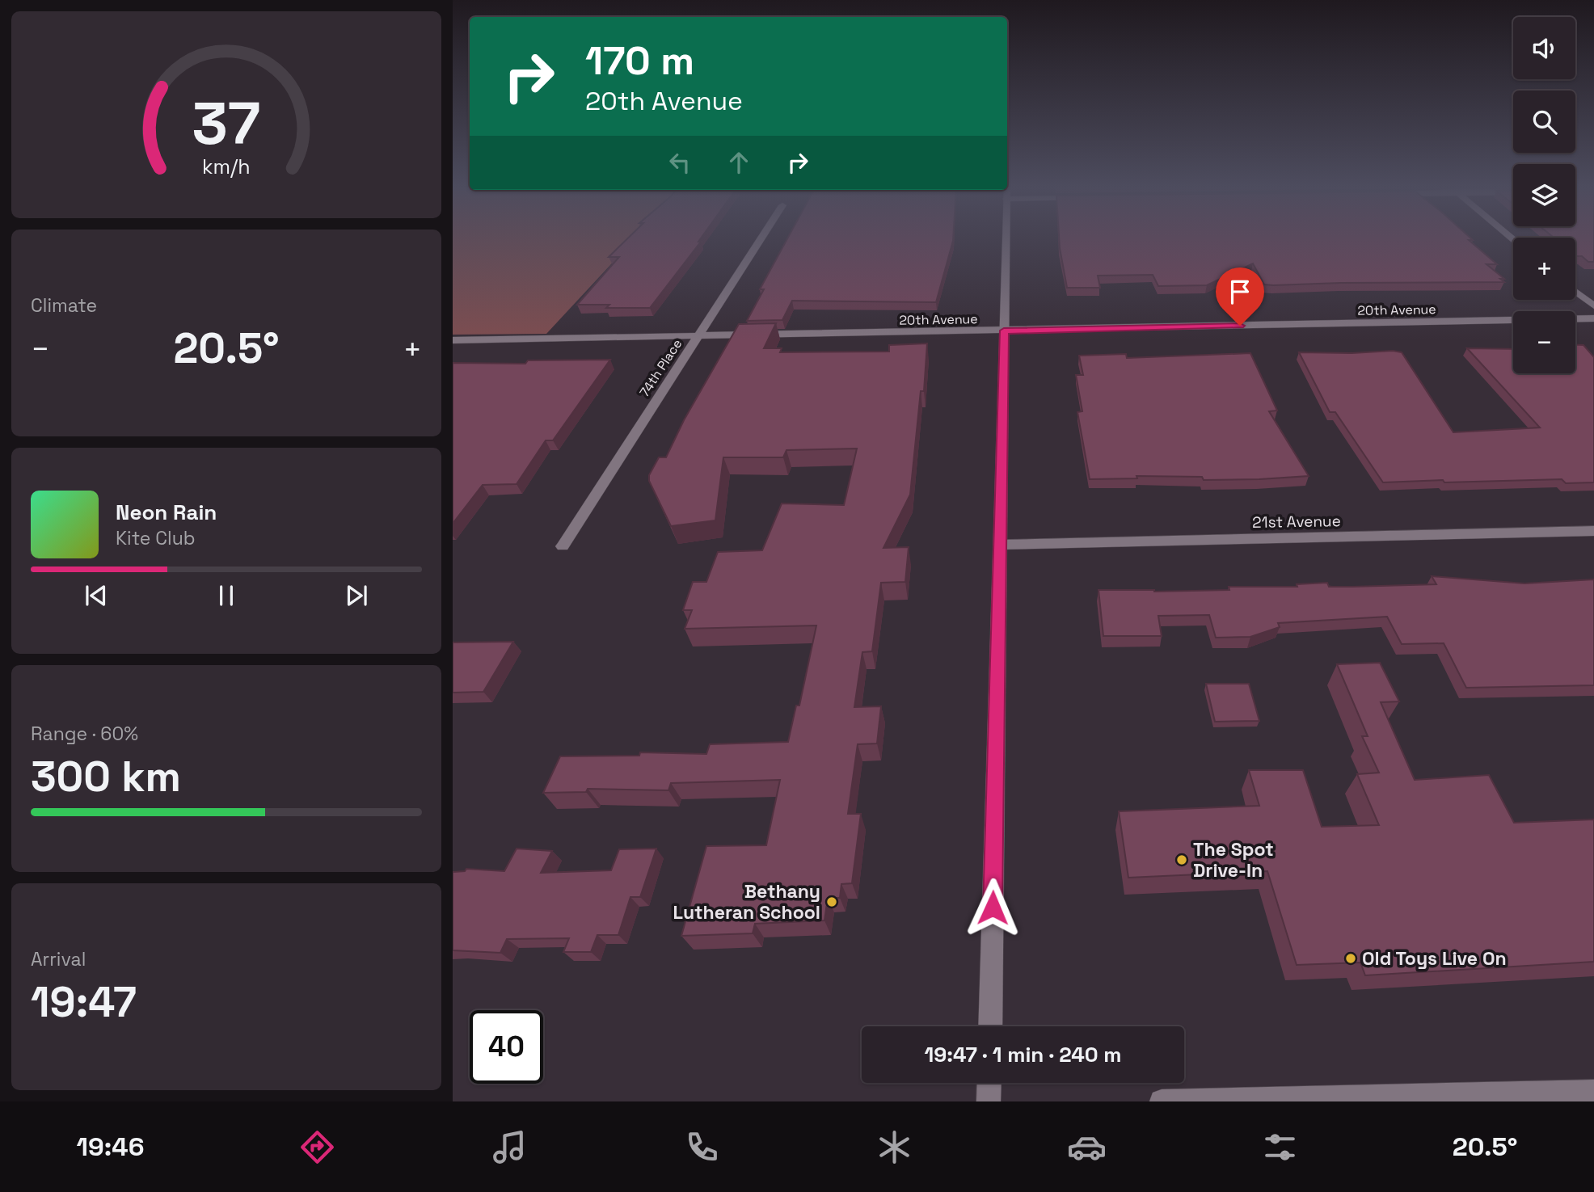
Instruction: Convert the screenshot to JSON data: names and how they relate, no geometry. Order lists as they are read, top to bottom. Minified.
{"streets":{"street":["20th Avenue","74th Place","21st Avenue"]},"crossings":[["20th Avenue","74th Place"]],"places":["The Spot Drive-In","Bethany Lutheran School","Old Toys Live On"],"page":{"map_buttons":["+","−"],"turn":["170 m","20th Avenue"],"tile":["Climate",["Range · 60%","300 km"],["Arrival","19:47"]],"heat":["−","20.5°","+"],"song":["Neon Rain","Kite Club"],"limit":"40","trip":"19:47 · 1 min · 240 m","tabs":["19:46","20.5°"],"gauge":["37","km/h"]}}
